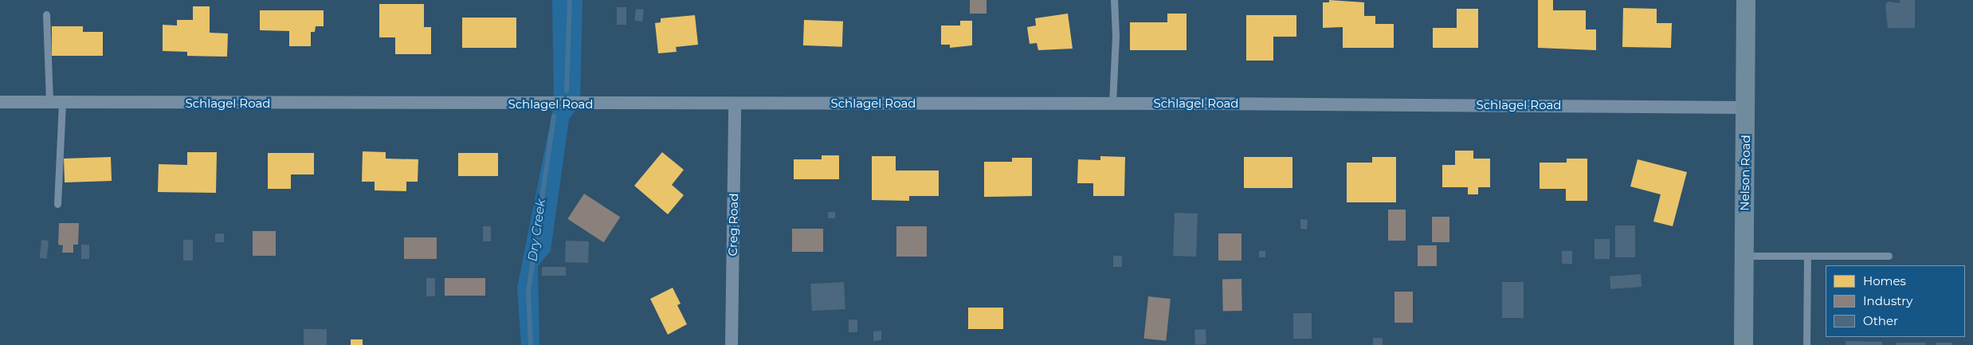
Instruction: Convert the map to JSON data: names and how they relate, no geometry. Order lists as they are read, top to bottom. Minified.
{"streets":{"main road":["Nelson Road"],"street":["Schlagel Road","Creg Road"]},"crossings":[["Schlagel Road","Nelson Road"],["Schlagel Road","Creg Road"]],"water":["Dry Creek"],"legend":["Homes","Industry","Other"]}
